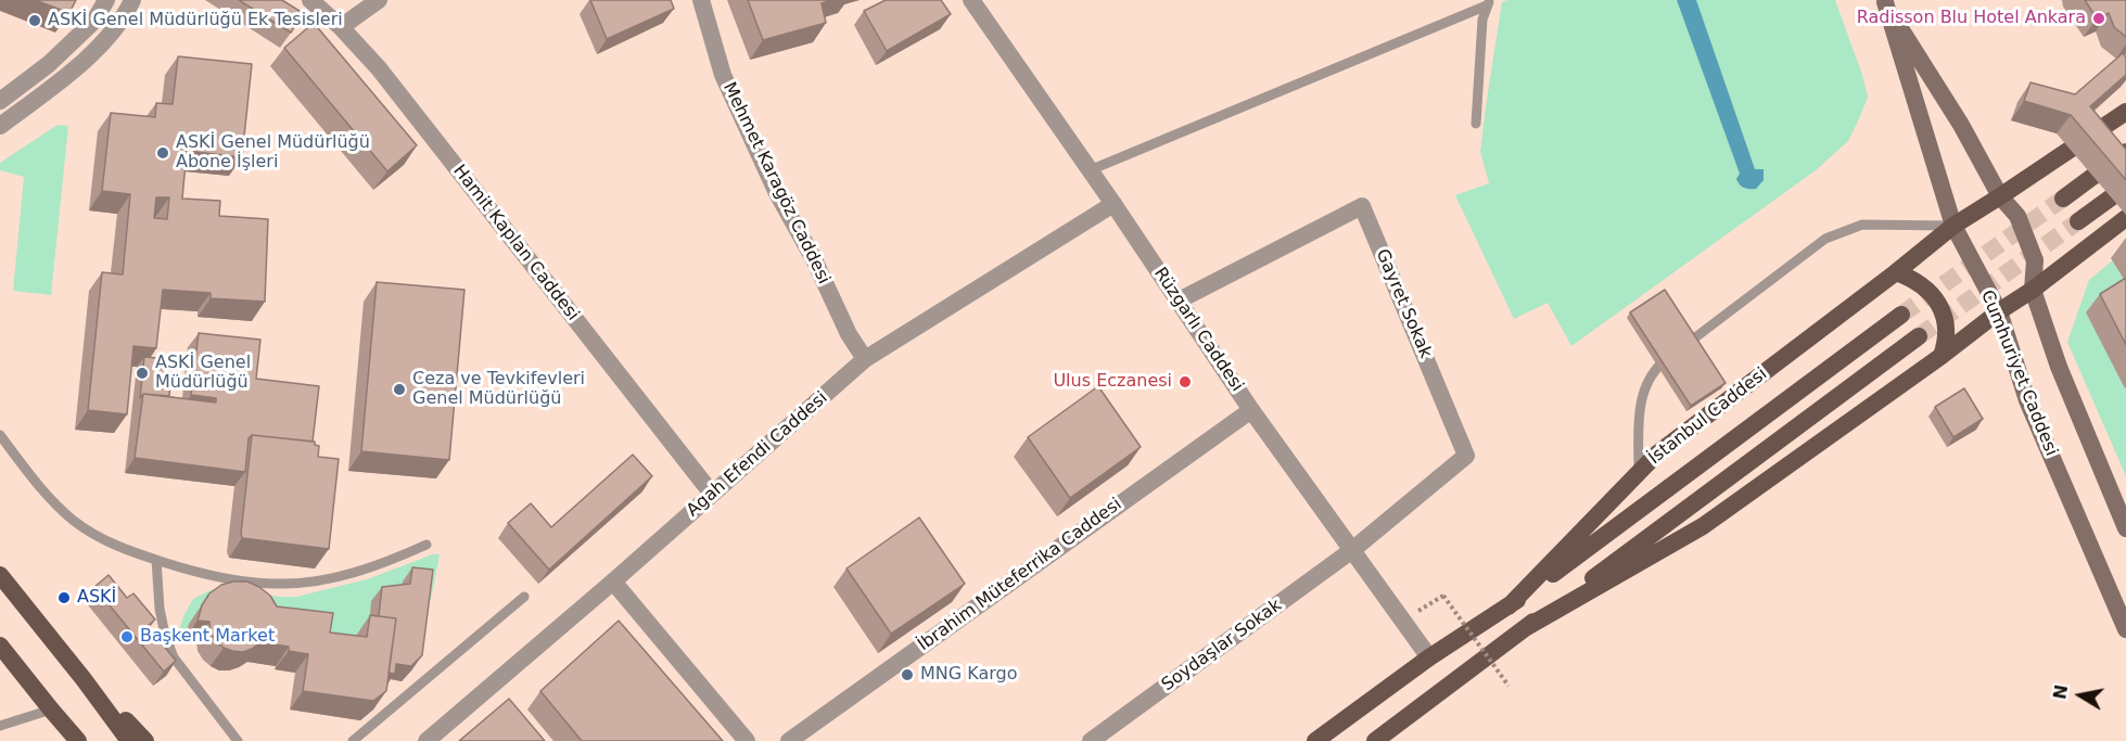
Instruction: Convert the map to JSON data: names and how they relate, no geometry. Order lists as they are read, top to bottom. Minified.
{"streets":{"main road":["Cumhuriyet Caddesi","İstanbul Caddesi"],"street":["Mehmet Karagöz Caddesi","Hamit Kaplan Caddesi","Gayret Sokak","Rüzgarlı Caddesi","Agah Efendi Caddesi","İbrahim Müteferrika Caddesi","Soydaşlar Sokak"]},"crossings":[["Mehmet Karagöz Caddesi","Agah Efendi Caddesi"],["Hamit Kaplan Caddesi","Agah Efendi Caddesi"],["Gayret Sokak","Rüzgarlı Caddesi"],["Gayret Sokak","Soydaşlar Sokak"],["Rüzgarlı Caddesi","İstanbul Caddesi"],["Rüzgarlı Caddesi","Agah Efendi Caddesi"],["Rüzgarlı Caddesi","İbrahim Müteferrika Caddesi"],["Rüzgarlı Caddesi","Soydaşlar Sokak"],["Cumhuriyet Caddesi","İstanbul Caddesi"]],"places":["Radisson Blu Hotel Ankara","ASKİ Genel Müdürlüğü Ek Tesisleri","ASKİ Genel Müdürlüğü Abone İşleri","ASKİ Genel Müdürlüğü","Ulus Eczanesi","Ceza ve Tevkifevleri Genel Müdürlüğü","ASKİ","Başkent Market","MNG Kargo"],"north":"left"}
